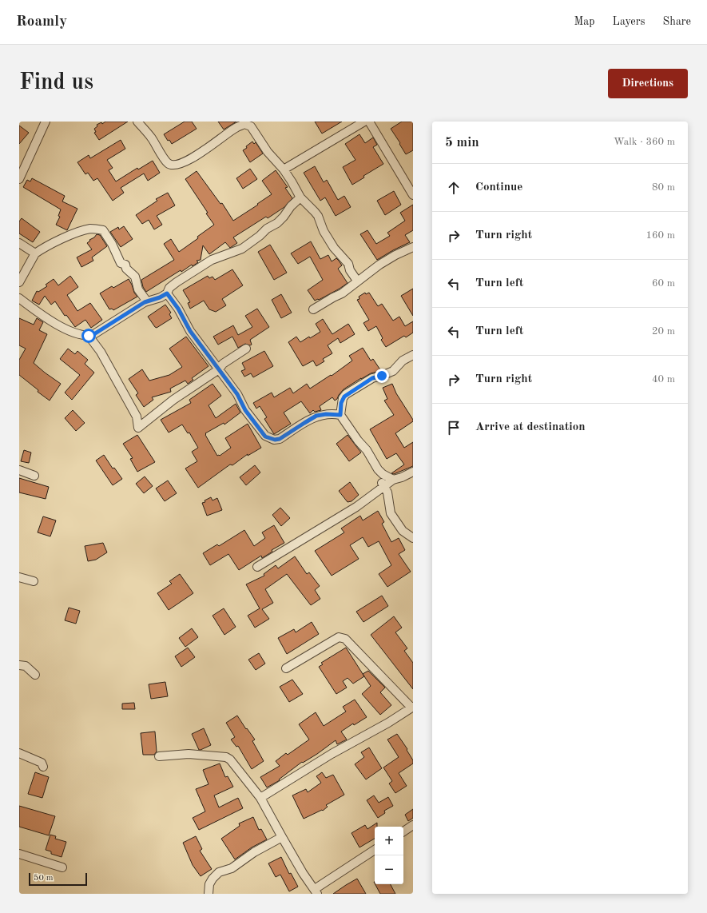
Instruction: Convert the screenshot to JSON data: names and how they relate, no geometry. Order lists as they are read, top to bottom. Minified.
{"scale_bar":"50 m","page":{"header":"Roamly","nav":["Map","Layers","Share"],"buttons":"Directions","title":"Find us","heading":["5 min","Walk · 360 m"],"list":[["Continue","80 m"],["Turn right","160 m"],["Turn left","60 m"],["Turn left","20 m"],["Turn right","40 m"],"Arrive at destination"],"map_buttons":["+","−"],"scale":"50 m"}}
